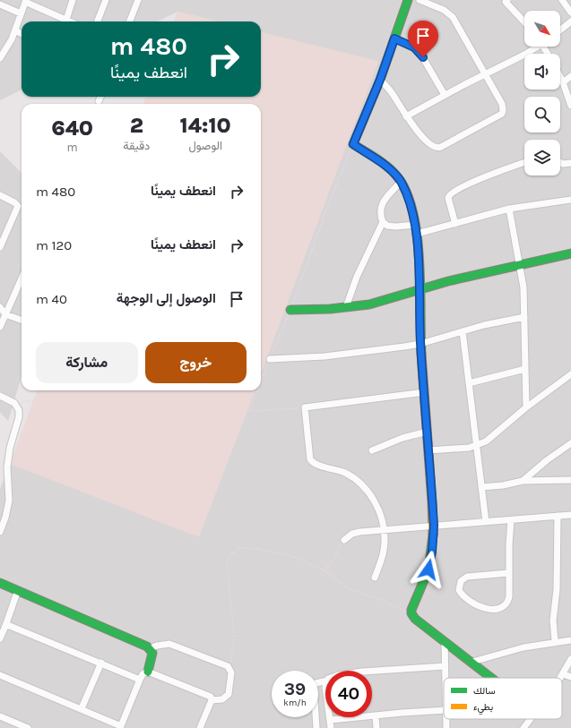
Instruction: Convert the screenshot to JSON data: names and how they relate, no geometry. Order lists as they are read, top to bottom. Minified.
{"legend":["سالك","بطيء"],"north":"bottom right","page":{"turn":["480 m","انعطف يمينًا"],"eta":["14:10","الوصول","2","دقيقة","640","m"],"list":[{"name":"انعطف يمينًا","value":"480 m"},{"name":"انعطف يمينًا","value":"120 m"},{"name":"الوصول إلى الوجهة","value":"40 m"}],"buttons":["خروج","مشاركة"],"speed":"39 km/h","limit":"40"}}
